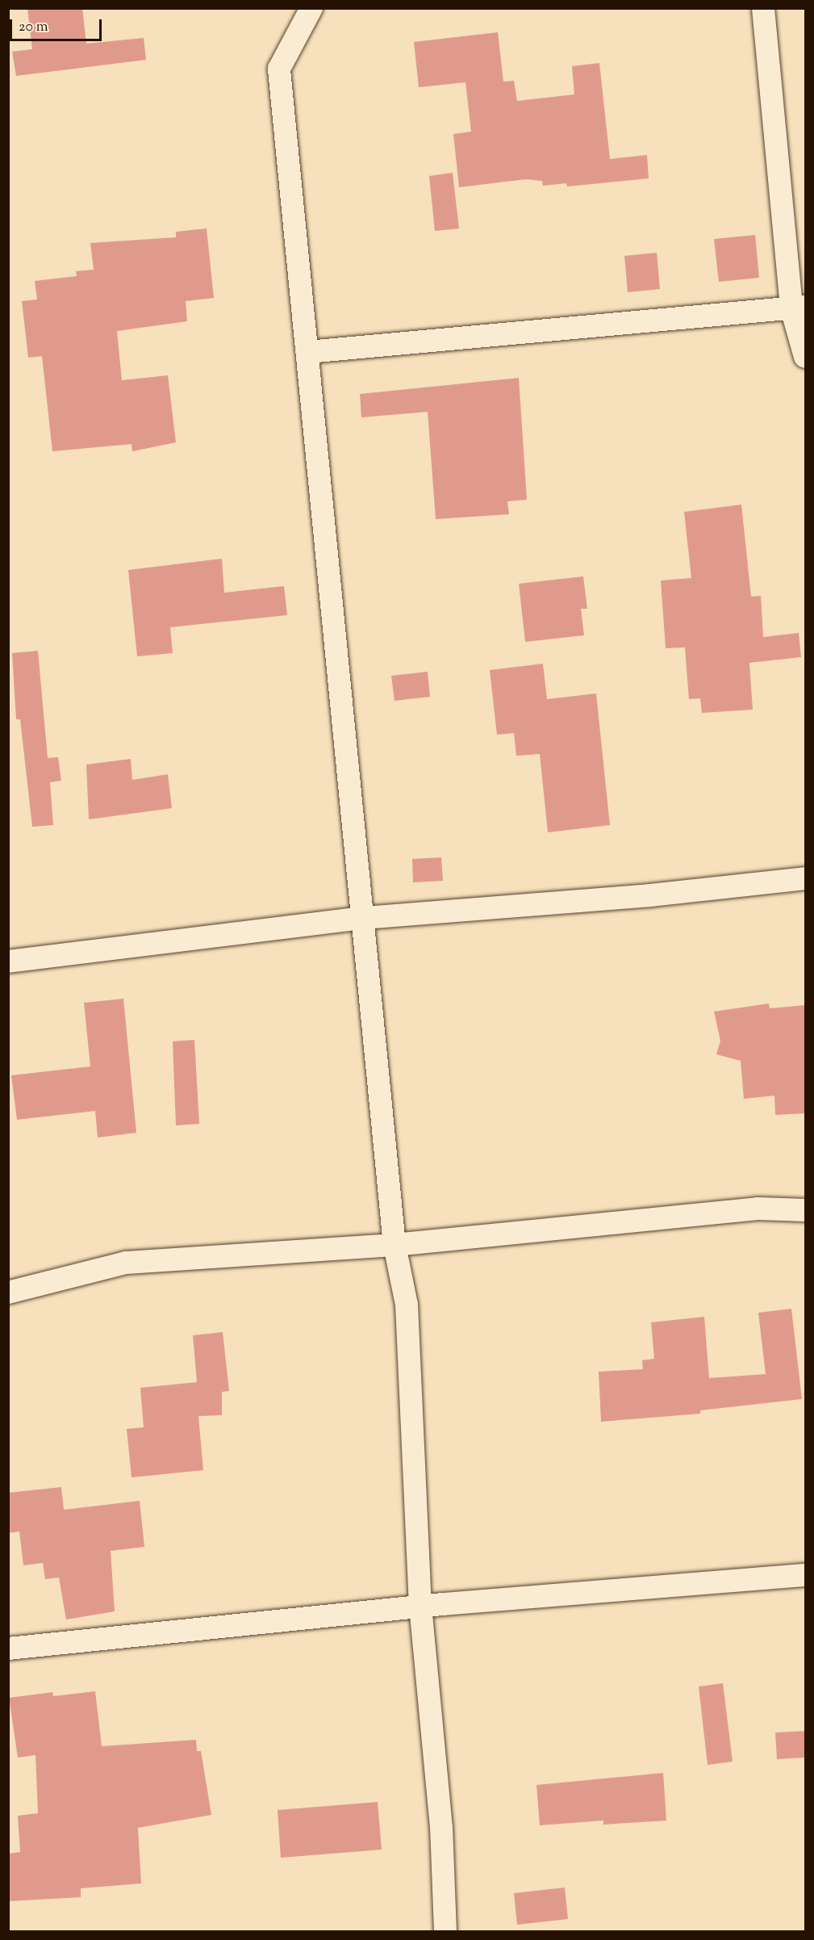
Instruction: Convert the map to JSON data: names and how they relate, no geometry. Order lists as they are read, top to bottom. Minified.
{"scale_bar":"20 m"}
